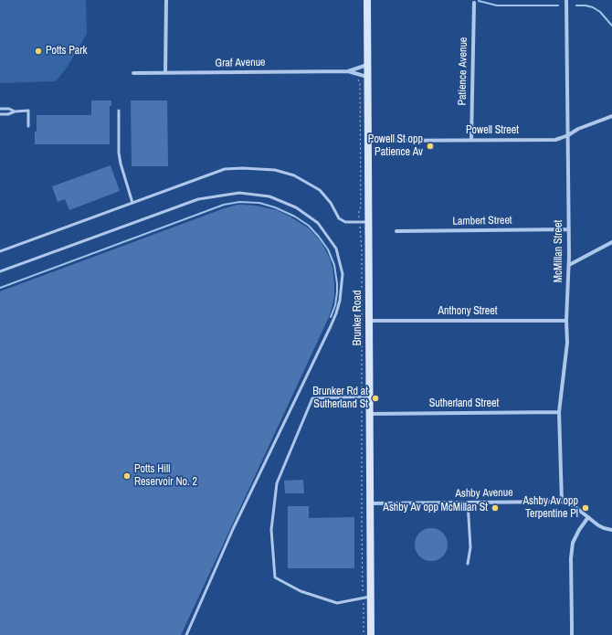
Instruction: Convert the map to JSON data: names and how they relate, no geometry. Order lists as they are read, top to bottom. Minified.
{"streets":{"main road":["Brunker Road"],"street":["Graf Avenue","Patience Avenue","Powell Street","Lambert Street","McMillan Street","Anthony Street","Sutherland Street","Ashby Avenue"]},"crossings":[["Graf Avenue","Brunker Road"],["Patience Avenue","Powell Street"],["Powell Street","McMillan Street"],["Powell Street","Brunker Road"],["Lambert Street","McMillan Street"],["McMillan Street","Anthony Street"],["McMillan Street","Sutherland Street"],["McMillan Street","Ashby Avenue"],["Anthony Street","Brunker Road"],["Brunker Road","Sutherland Street"],["Brunker Road","Ashby Avenue"]],"places":["Potts Park","Powell St opp Patience Av","Brunker Rd at Sutherland St","Potts Hill Reservoir No. 2","Ashby Av opp McMillan St","Ashby Av opp Terpentine Pl"]}
